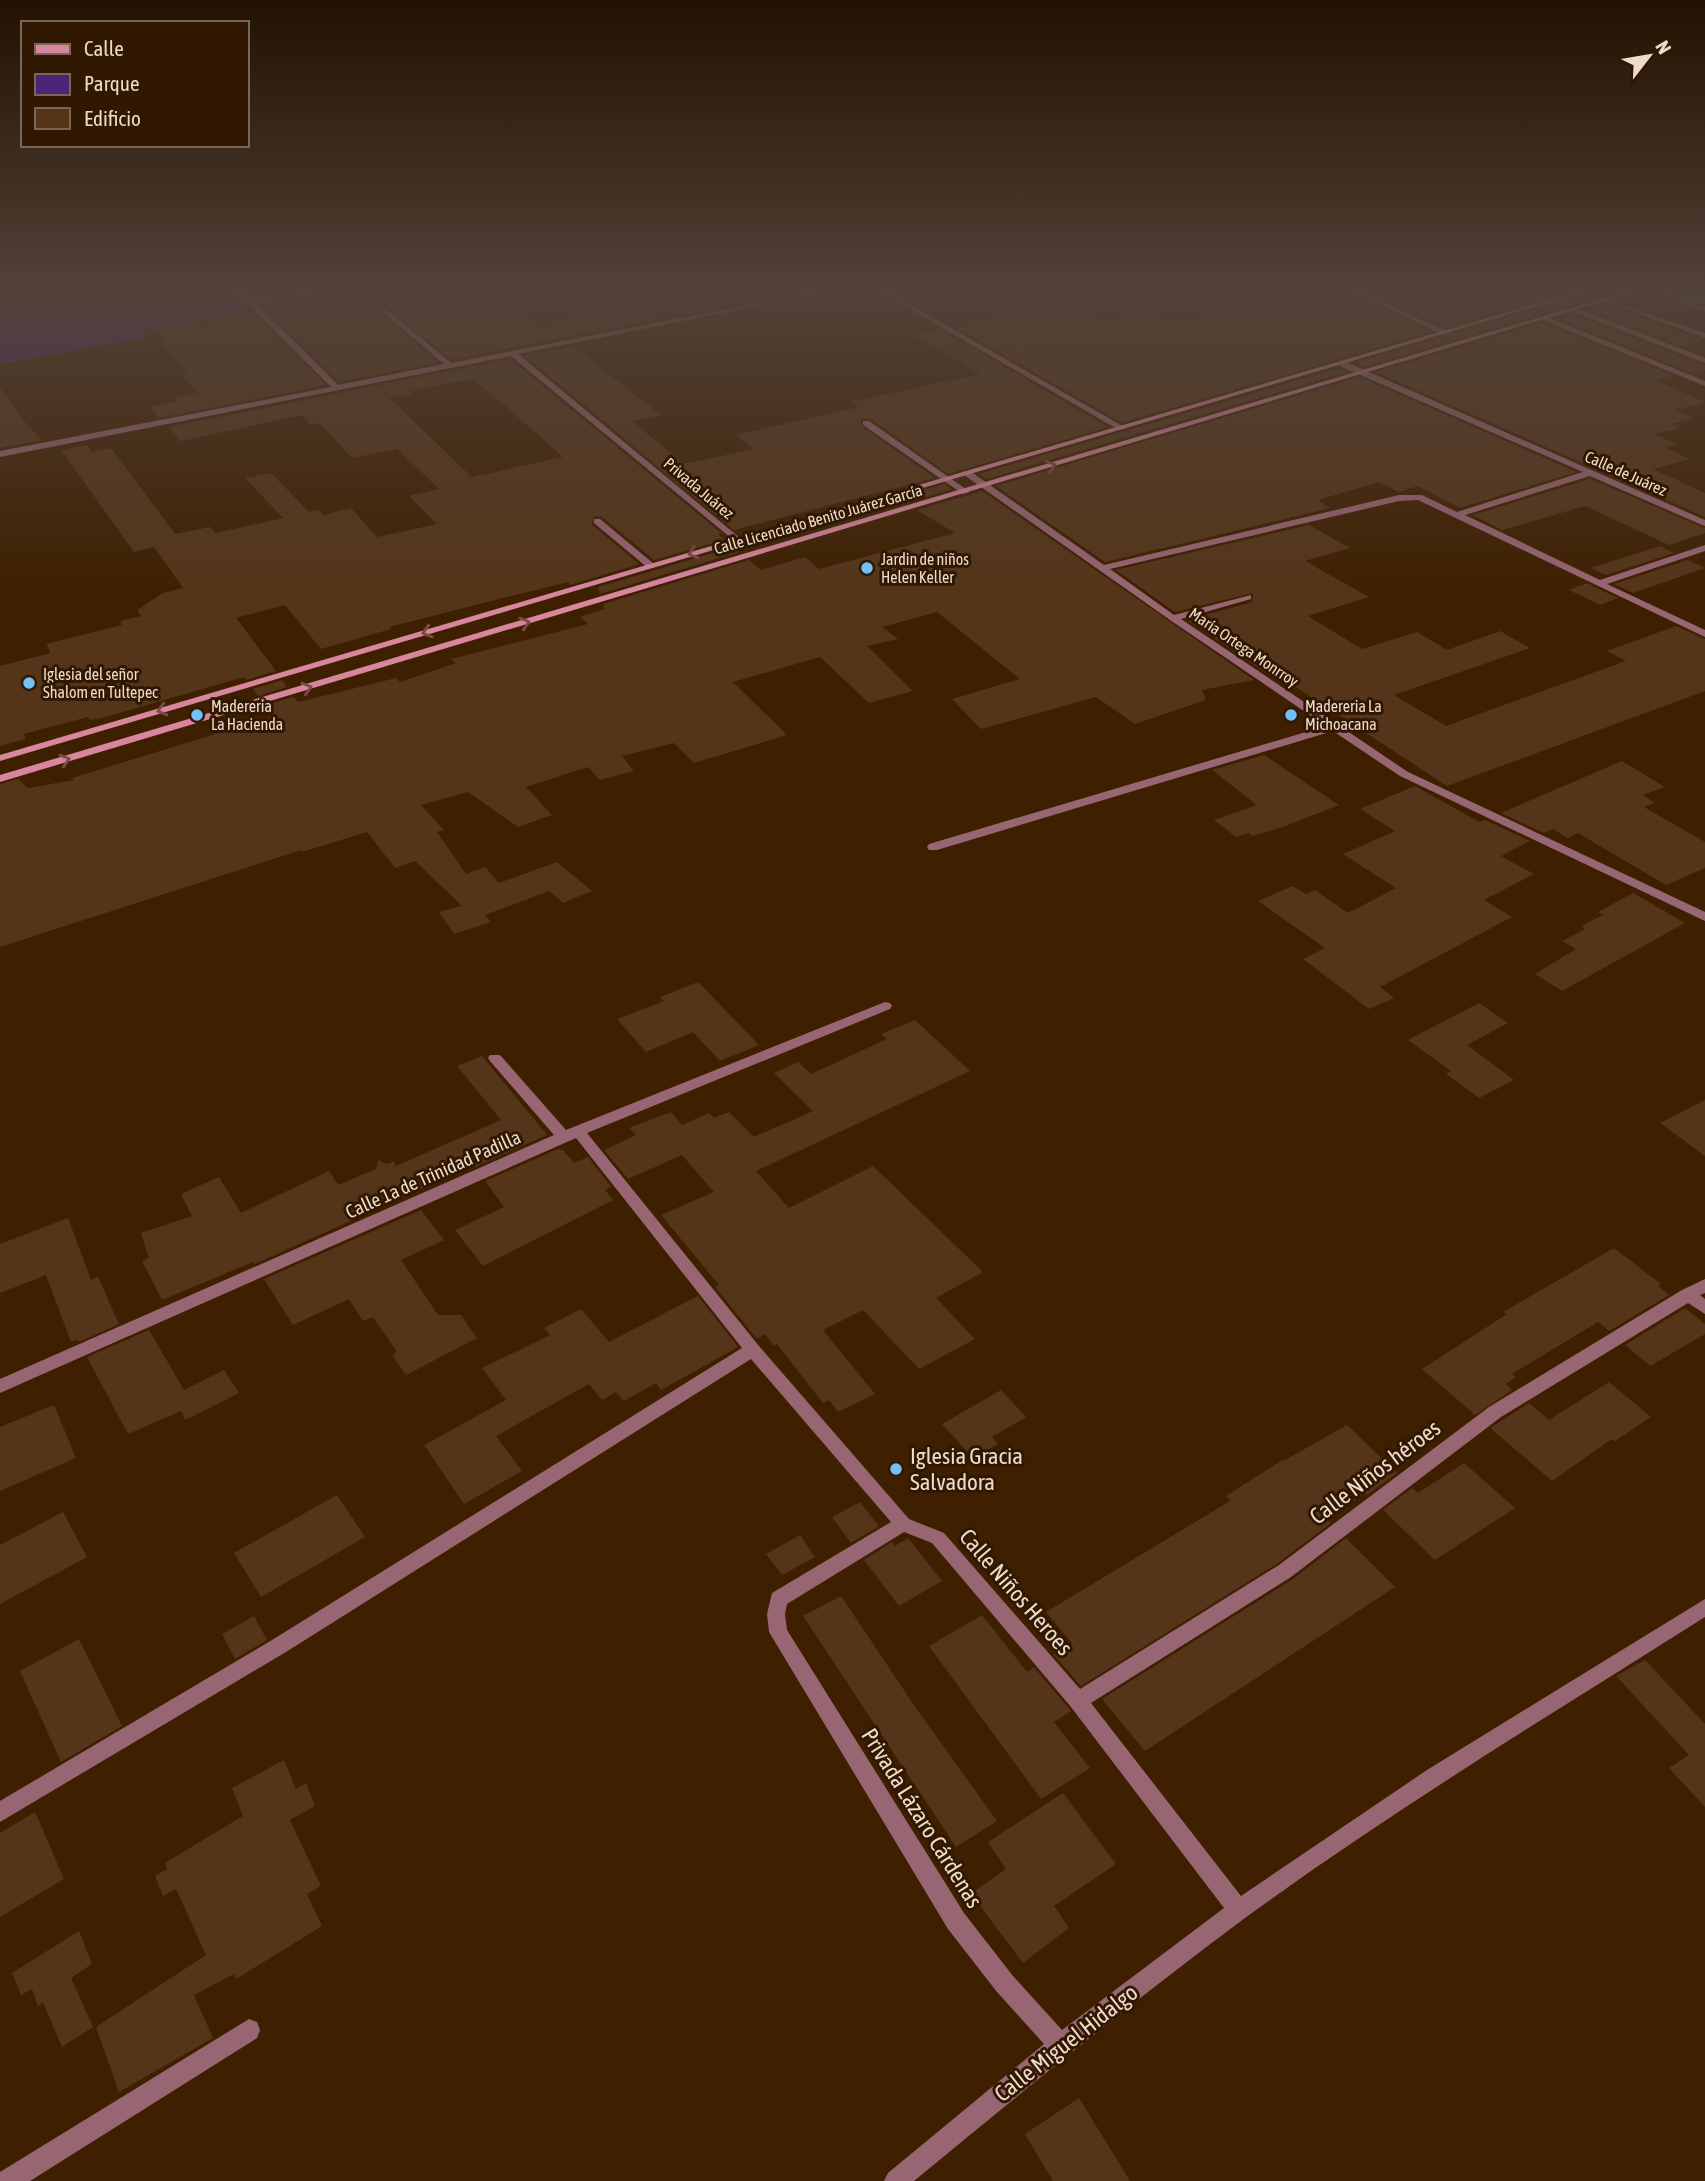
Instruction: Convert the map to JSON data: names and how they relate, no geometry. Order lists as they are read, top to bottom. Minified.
{"streets":{"street":["Calle de Juárez","Privada Juárez","Calle Licenciado Benito Juárez García","María Ortega Monrroy","Calle 1a de Trinidad Padilla","Calle Niños héroes","Calle Niños Heroes","Privada Lázaro Cárdenas","Calle Miguel Hidalgo"]},"crossings":[["Privada Juárez","Calle Licenciado Benito Juárez García"],["Calle Licenciado Benito Juárez García","María Ortega Monrroy"],["Calle 1a de Trinidad Padilla","Calle Niños Heroes"],["Calle Niños héroes","Calle Niños Heroes"],["Calle Niños Heroes","Privada Lázaro Cárdenas"],["Calle Niños Heroes","Calle Miguel Hidalgo"],["Privada Lázaro Cárdenas","Calle Miguel Hidalgo"]],"places":["Jardin de niños Helen Keller","Iglesia del señor Shalom en Tultepec","Madereria La Hacienda","Madereria La Michoacana","Iglesia Gracia Salvadora"],"legend":["Calle","Parque","Edificio"],"north":"top right"}
